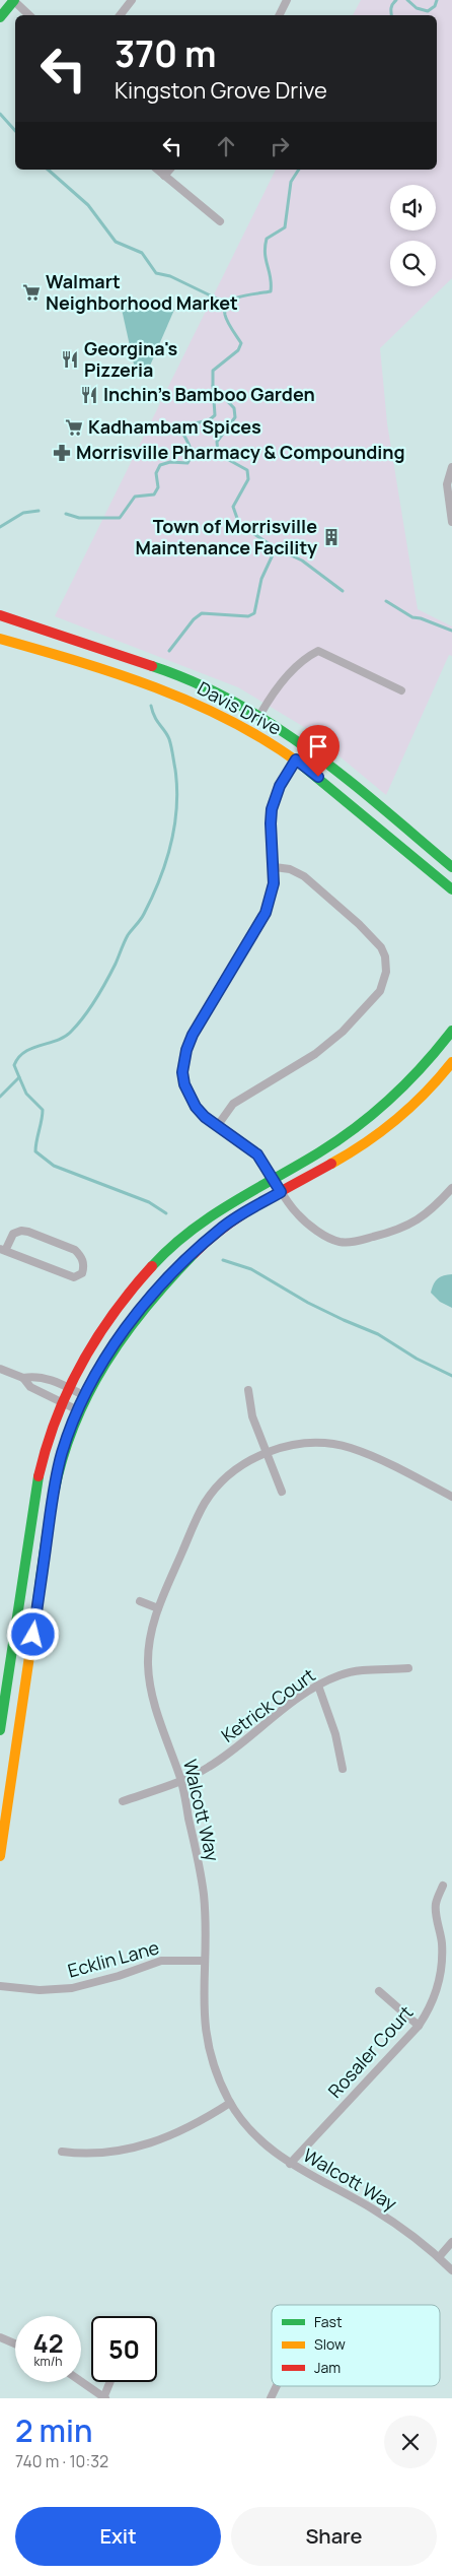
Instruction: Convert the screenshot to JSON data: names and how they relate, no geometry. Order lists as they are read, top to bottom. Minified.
{"streets":{"main road":["Davis Drive"],"street":["Ketrick Court","Walcott Way","Ecklin Lane","Rosaler Court"]},"crossings":[["Ketrick Court","Walcott Way"],["Walcott Way","Ecklin Lane"],["Walcott Way","Rosaler Court"]],"places":{"supermarket":["Walmart Neighborhood Market","Kadhambam Spices"],"restaurant":["Georgina's Pizzeria","Inchin's Bamboo Garden"],"pharmacy":["Morrisville Pharmacy & Compounding"],"building":["Town of Morrisville Maintenance Facility"]},"legend":["Fast","Slow","Jam"],"page":{"turn":["370 m","Kingston Grove Drive"],"speed":"42 km/h","limit":"50","heading":["2 min","740 m · 10:32"],"buttons":["Exit","Share"]}}
